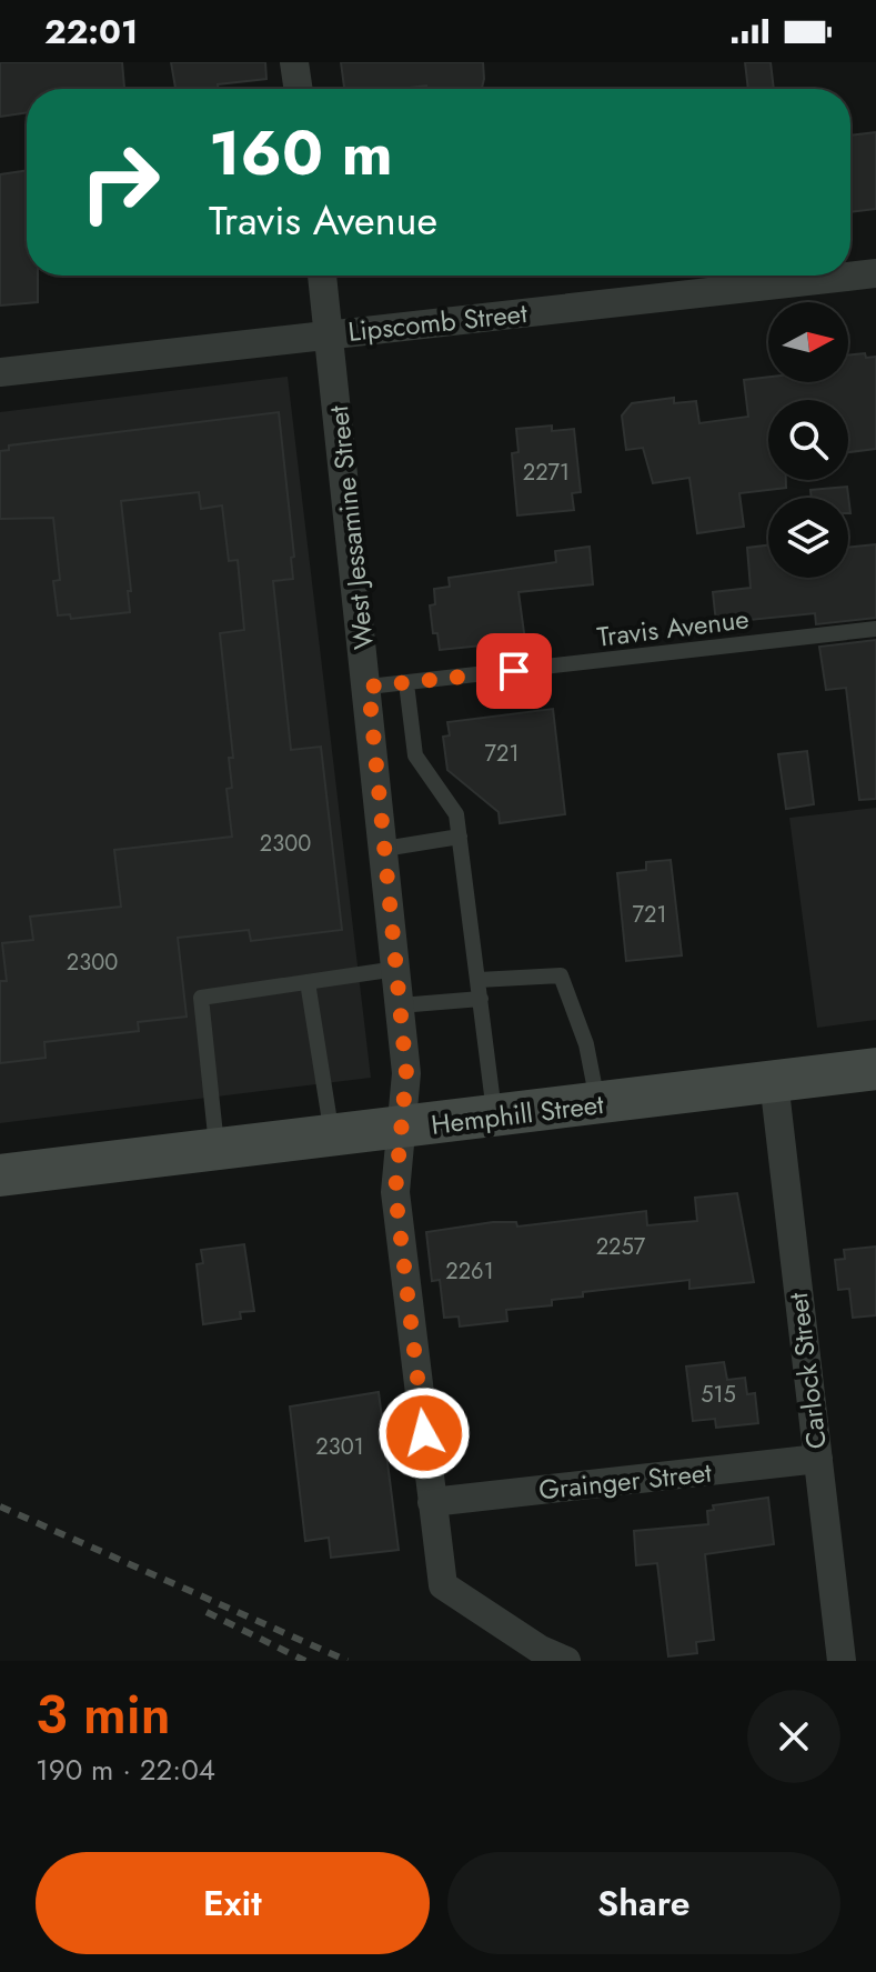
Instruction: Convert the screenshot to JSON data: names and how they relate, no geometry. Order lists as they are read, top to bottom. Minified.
{"streets":{"main road":["Hemphill Street"],"street":["Lipscomb Street","West Jessamine Street","Carlock Street","Grainger Street"],"lane":["Travis Avenue"]},"crossings":[["Lipscomb Street","West Jessamine Street"],["West Jessamine Street","Travis Avenue"],["West Jessamine Street","Hemphill Street"],["West Jessamine Street","Grainger Street"],["Hemphill Street","Carlock Street"],["Carlock Street","Grainger Street"]],"house_numbers":["2271","721","2300","721","2300","2257","2261","515","2301"],"north":"right","page":{"status":"22:01","turn":["160 m","Travis Avenue"],"heading":["3 min","190 m · 22:04"],"buttons":["Exit","Share"]}}
